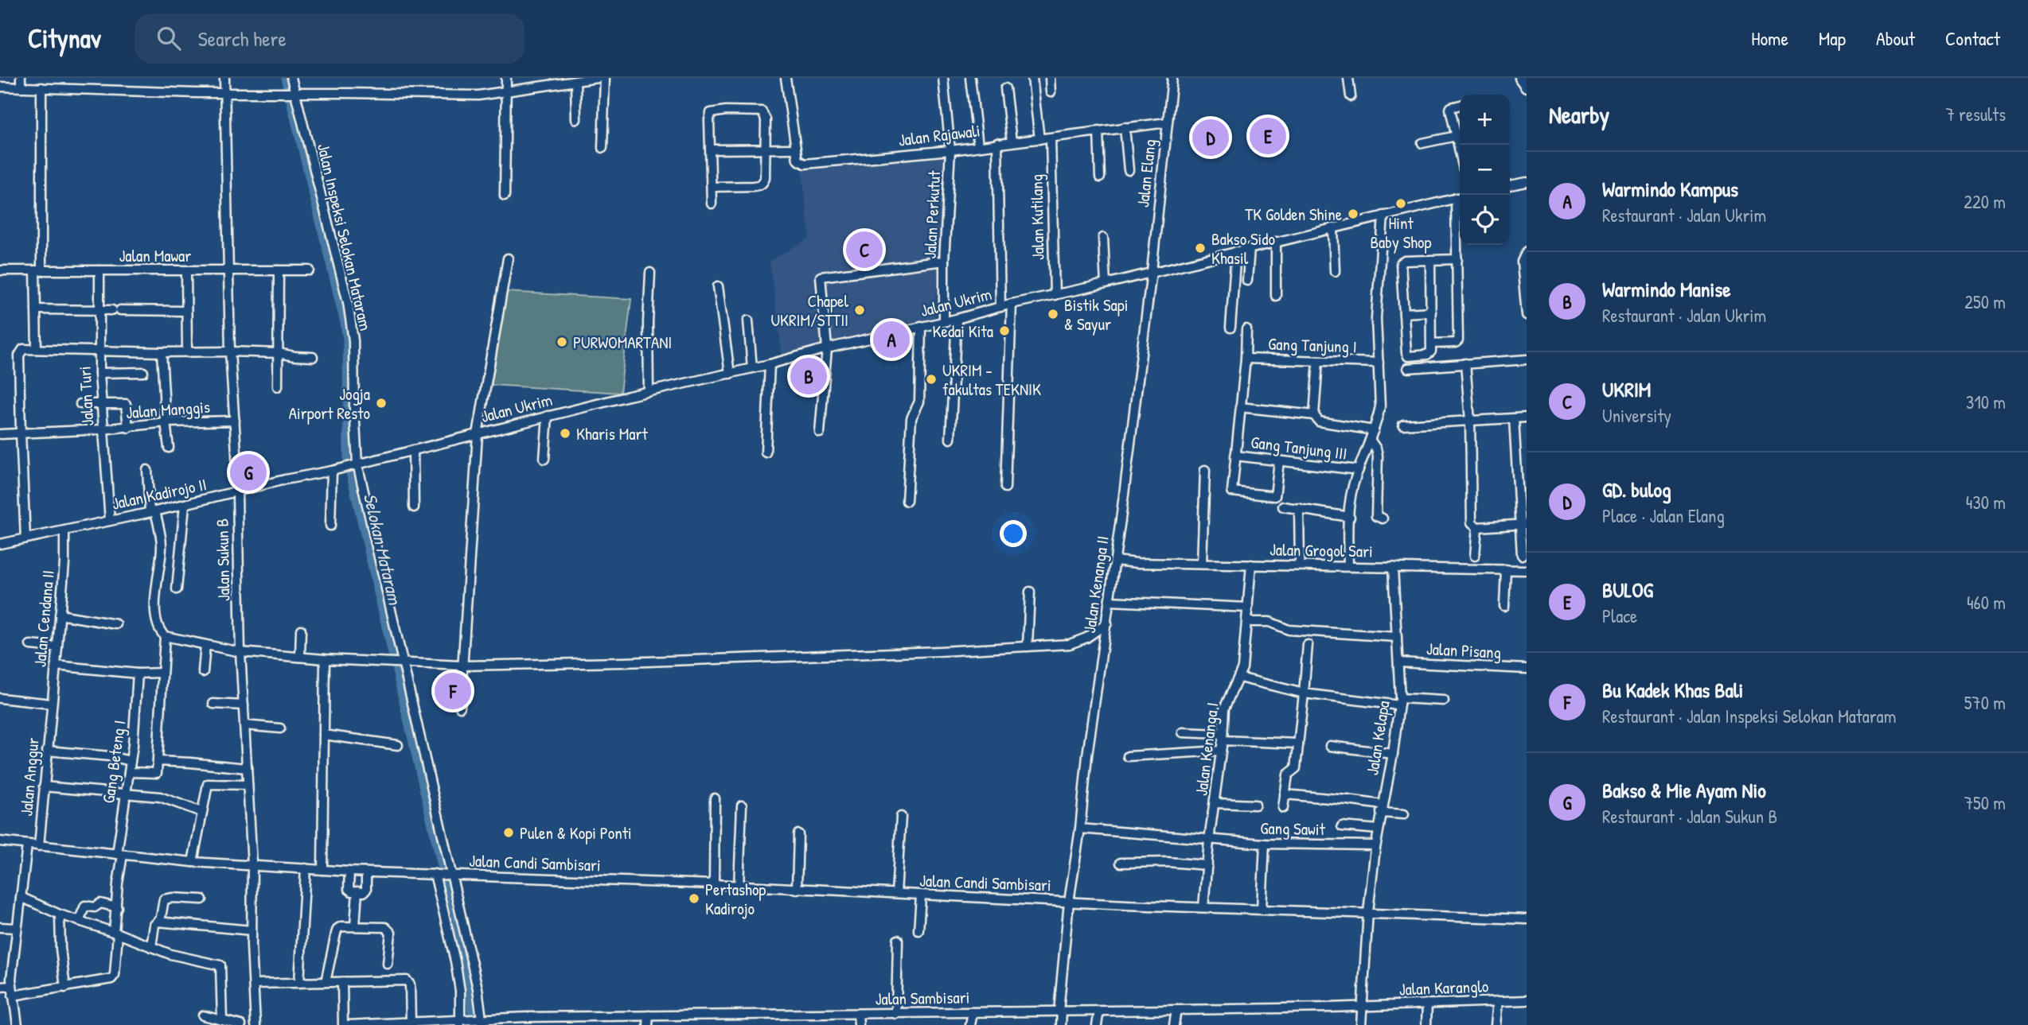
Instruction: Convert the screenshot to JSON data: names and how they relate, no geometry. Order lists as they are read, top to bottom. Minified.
{"streets":{"street":["Jalan Rajawali","Jalan Elang","Jalan Perkutut","Jalan Kutilang","Jalan Inspeksi Selokan Mataram","Jalan Mawar","Jalan Ukrim","Gang Tanjung I","Jalan Turi","Jalan Manggis","Gang Tanjung III","Jalan Kadirojo II","Jalan Grogol Sari","Jalan Sukun B","Jalan Kenanga II","Jalan Cendana II","Jalan Pisang","Jalan Kelapa","Jalan Kenanga I","Gang Beteng I","Jalan Anggur","Gang Sawit","Jalan Candi Sambisari","Jalan Karanglo","Jalan Sambisari"]},"crossings":[["Jalan Rajawali","Jalan Elang"],["Jalan Rajawali","Jalan Perkutut"],["Jalan Rajawali","Jalan Kutilang"],["Jalan Elang","Jalan Ukrim"],["Jalan Elang","Jalan Kenanga II"],["Jalan Perkutut","Jalan Ukrim"],["Jalan Kutilang","Jalan Ukrim"],["Jalan Inspeksi Selokan Mataram","Jalan Ukrim"],["Jalan Inspeksi Selokan Mataram","Jalan Kadirojo II"],["Jalan Inspeksi Selokan Mataram","Jalan Candi Sambisari"],["Jalan Inspeksi Selokan Mataram","Jalan Sambisari"],["Jalan Mawar","Jalan Turi"],["Jalan Mawar","Jalan Sukun B"],["Jalan Ukrim","Jalan Kadirojo II"],["Jalan Ukrim","Jalan Kenanga II"],["Jalan Turi","Jalan Manggis"],["Jalan Turi","Jalan Kadirojo II"],["Jalan Manggis","Jalan Sukun B"],["Jalan Kadirojo II","Jalan Sukun B"],["Jalan Kadirojo II","Jalan Cendana II"],["Jalan Grogol Sari","Jalan Kenanga II"],["Jalan Grogol Sari","Jalan Kelapa"],["Jalan Grogol Sari","Jalan Kenanga I"],["Jalan Sukun B","Jalan Candi Sambisari"],["Jalan Kenanga II","Gang Sawit"],["Jalan Kenanga II","Jalan Candi Sambisari"],["Jalan Kenanga II","Jalan Sambisari"],["Jalan Cendana II","Jalan Anggur"],["Jalan Pisang","Jalan Kelapa"],["Jalan Kelapa","Gang Sawit"],["Jalan Kelapa","Jalan Candi Sambisari"],["Jalan Kelapa","Jalan Karanglo"],["Jalan Kelapa","Jalan Sambisari"],["Jalan Kenanga I","Gang Sawit"],["Jalan Kenanga I","Jalan Candi Sambisari"],["Gang Beteng I","Jalan Candi Sambisari"],["Jalan Anggur","Jalan Candi Sambisari"],["Jalan Karanglo","Jalan Sambisari"]],"water":["Selokan Mataram"],"places":["Hint Baby Shop","TK Golden Shine","Bakso Sido Khasil","Chapel UKRIM/STTII","Bistik Sapi & Sayur","Kedai Kita","PURWOMARTANI","UKRIM - fakultas TEKNIK","Jogja Airport Resto","Kharis Mart","Pulen & Kopi Ponti","Pertashop Kadirojo"],"page":{"header":"Citynav","search":"Search here","nav":["Home","Map","About","Contact"],"heading":["Nearby","7 results"],"map_buttons":["+","−"],"pins":["E","D","C","A","B","G","F"],"list":[{"mark":"A","name":"Warmindo Kampus","note":"Restaurant · Jalan Ukrim","value":"220 m"},{"mark":"B","name":"Warmindo Manise","note":"Restaurant · Jalan Ukrim","value":"250 m"},{"mark":"C","name":"UKRIM","note":"University","value":"310 m"},{"mark":"D","name":"GD. bulog","note":"Place · Jalan Elang","value":"430 m"},{"mark":"E","name":"BULOG","note":"Place","value":"460 m"},{"mark":"F","name":"Bu Kadek Khas Bali","note":"Restaurant · Jalan Inspeksi Selokan Mataram","value":"570 m"},{"mark":"G","name":"Bakso & Mie Ayam Nio","note":"Restaurant · Jalan Sukun B","value":"750 m"}]}}
